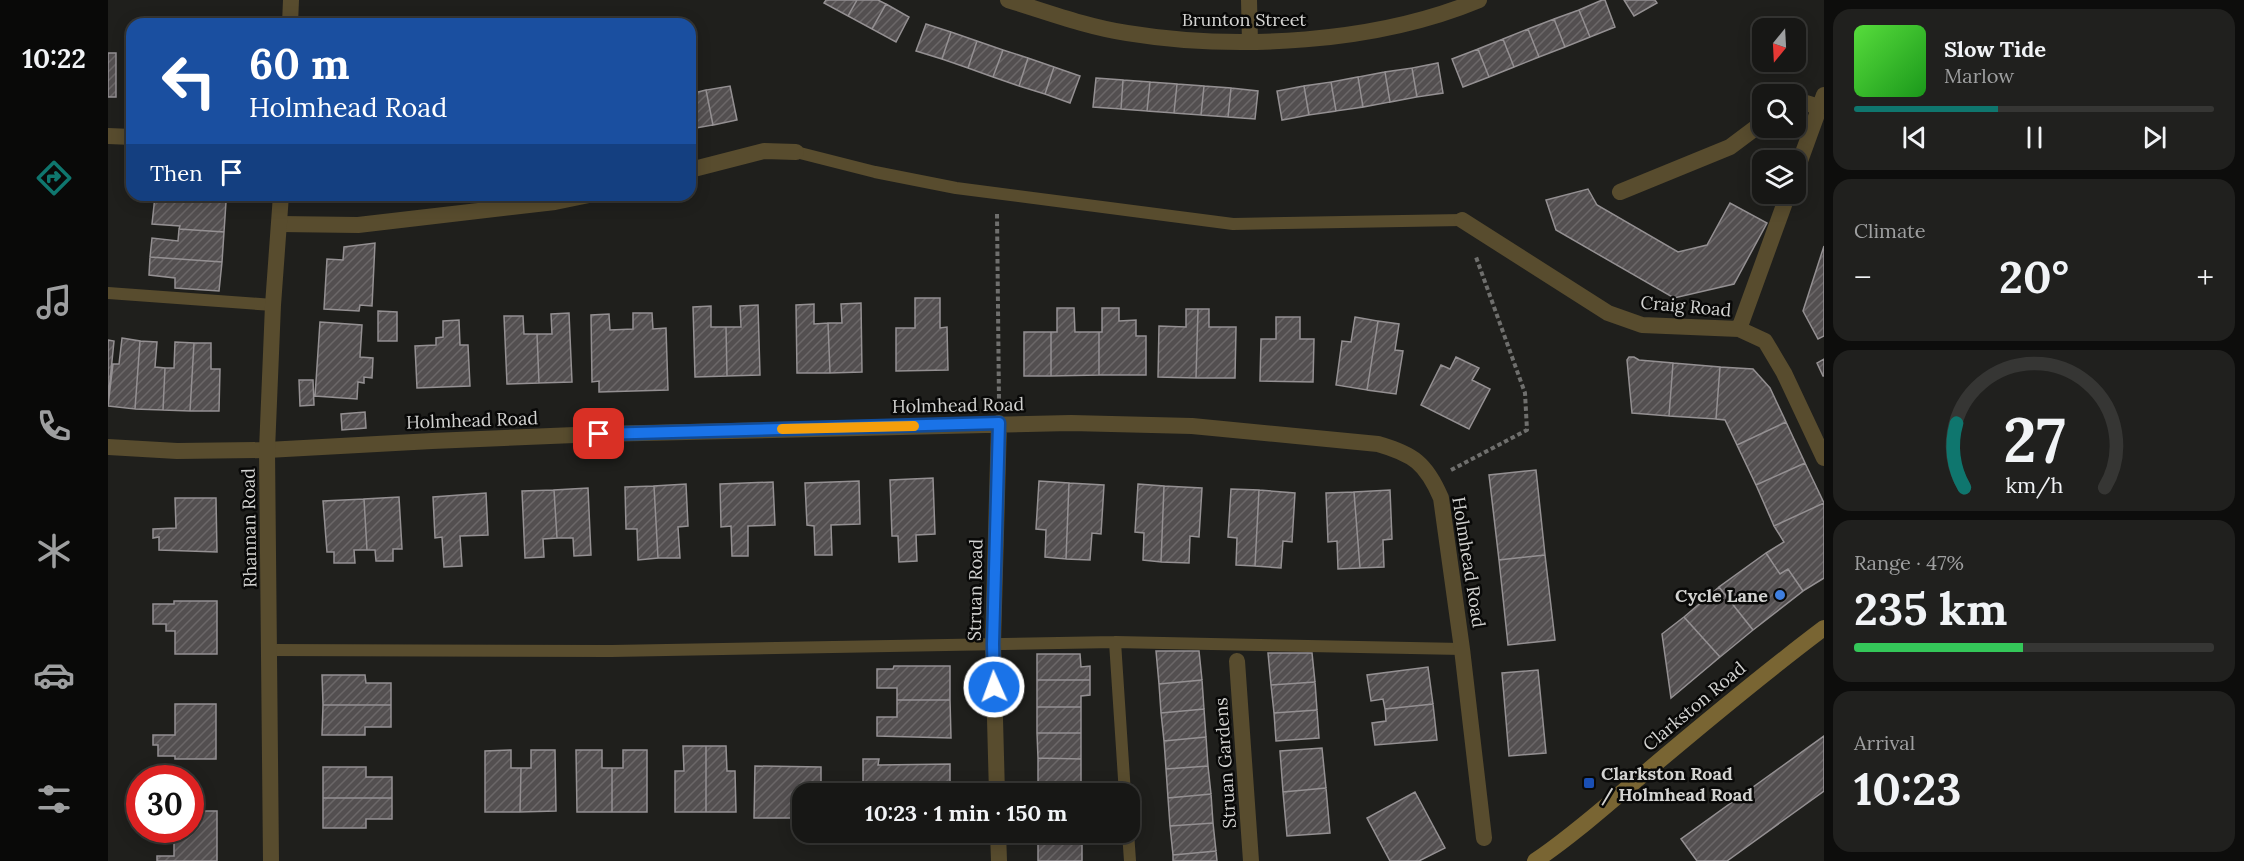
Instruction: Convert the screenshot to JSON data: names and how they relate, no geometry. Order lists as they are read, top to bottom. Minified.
{"streets":{"main road":["Clarkston Road"],"street":["Brunton Street","Craig Road","Holmhead Road","Rhannan Road","Struan Road","Struan Gardens"]},"crossings":[["Holmhead Road","Rhannan Road"],["Holmhead Road","Struan Road"]],"places":{"other":["Cycle Lane"],"transit":["Clarkston Road / Holmhead Road"]},"north":"bottom","page":{"tabs":"10:22","turn":["60 m","Holmhead Road"],"song":["Slow Tide","Marlow"],"then":"Then","tile":["Climate",["Range · 47%","235 km"],["Arrival","10:23"]],"heat":["−","20°","+"],"limit":"30","trip":"10:23 · 1 min · 150 m","gauge":["27","km/h"]}}
